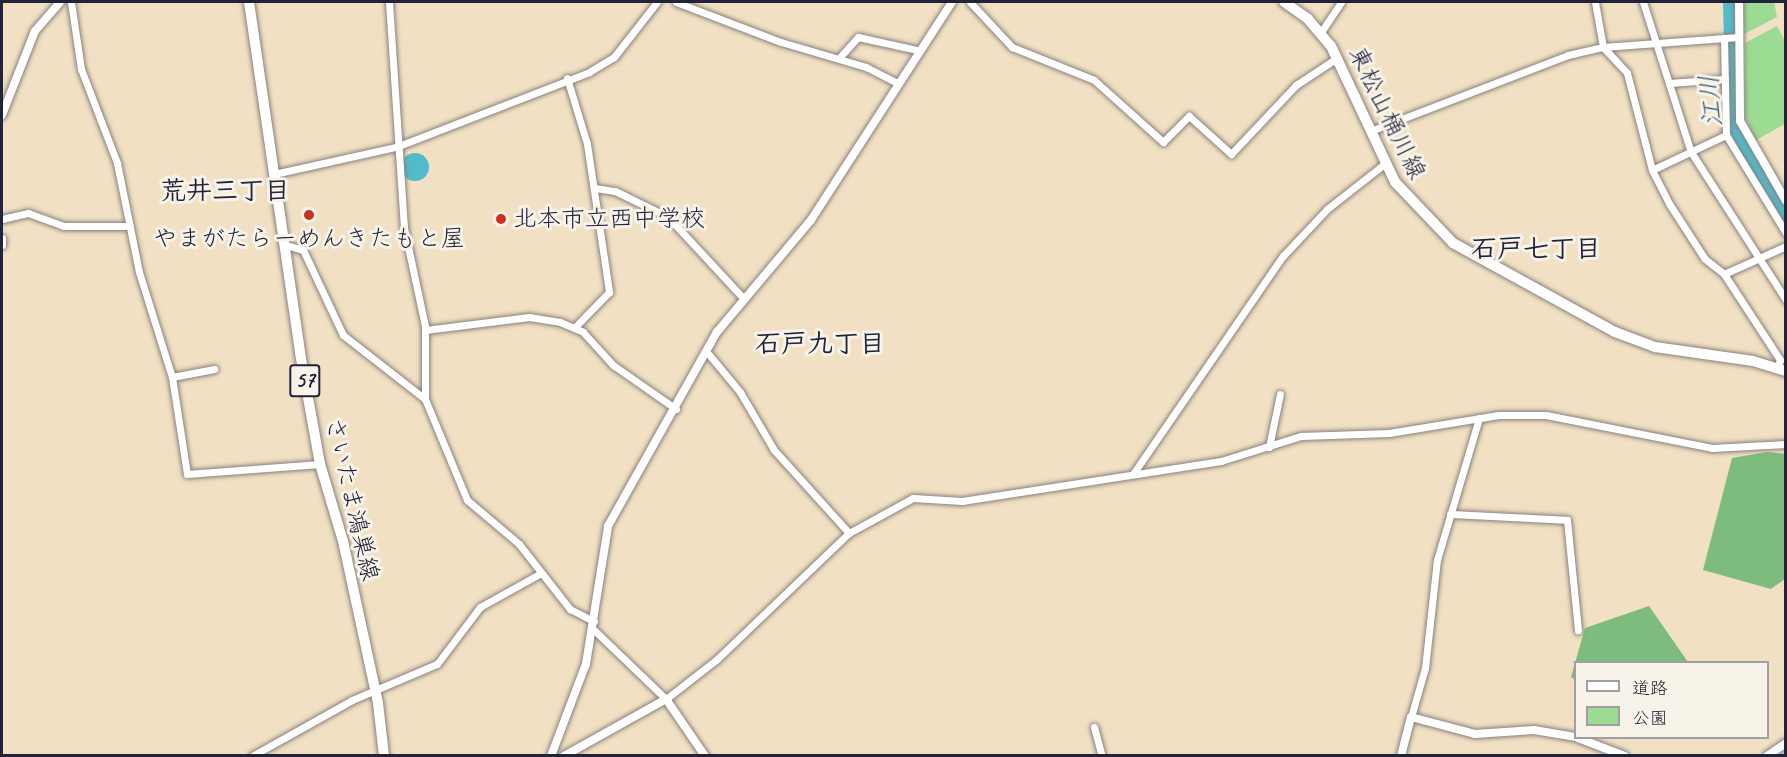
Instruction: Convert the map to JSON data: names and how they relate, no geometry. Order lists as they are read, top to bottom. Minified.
{"streets":{"main road":["東松山桶川線","57","さいたま鴻巣線"]},"districts":["荒井三丁目","石戸七丁目","石戸九丁目"],"water":["江川"],"places":["やまがたらーめんきたもと屋","北本市立西中学校"],"legend":["道路","公園"]}
